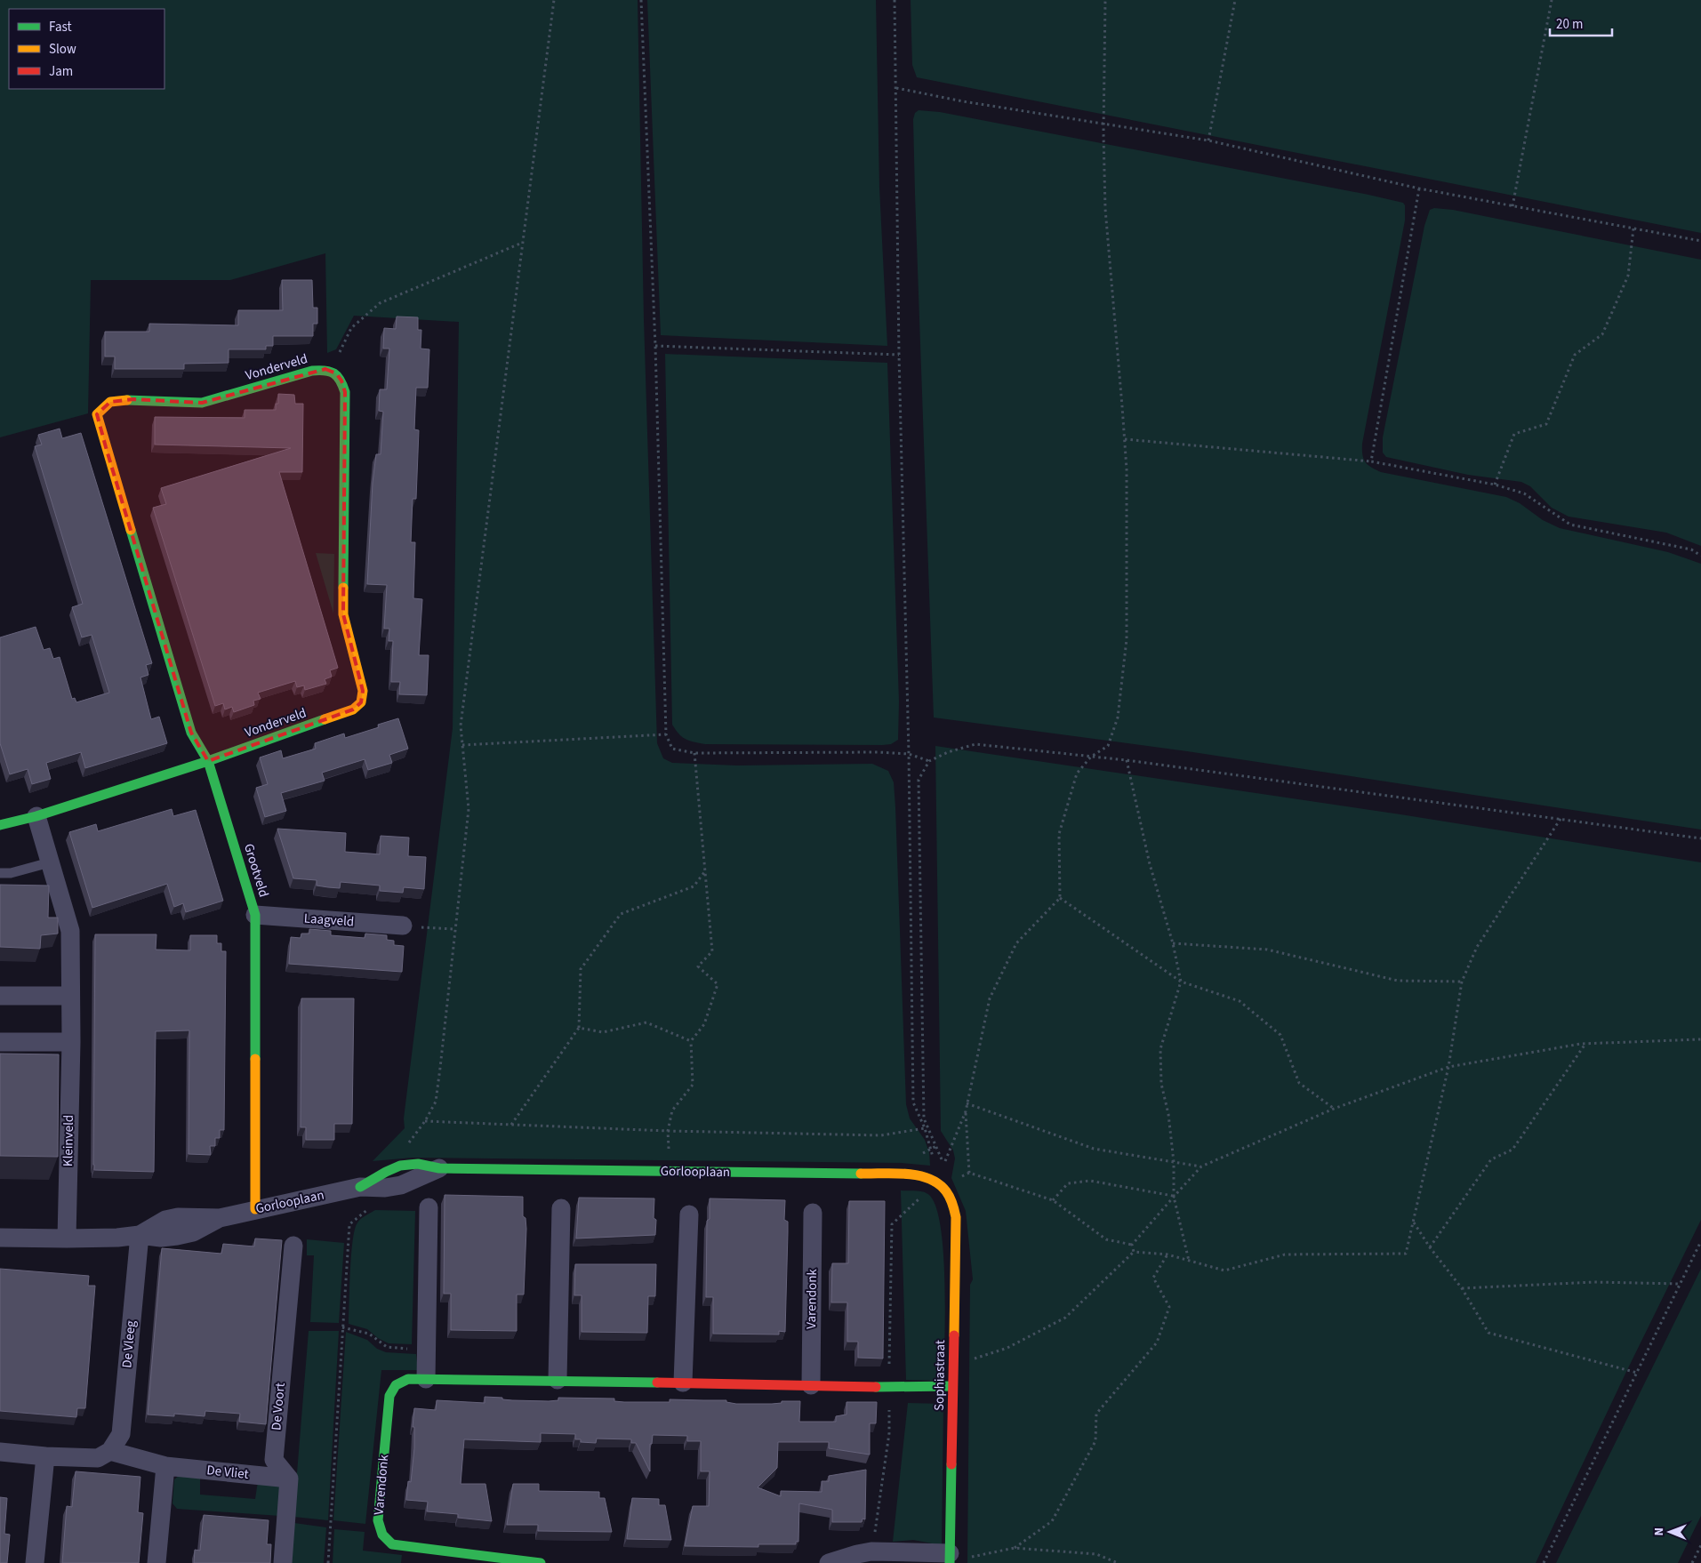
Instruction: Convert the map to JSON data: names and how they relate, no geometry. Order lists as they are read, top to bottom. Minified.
{"streets":{"street":["Vonderveld","Grootveld","Laagveld","Kleinveld","Gorlooplaan","Varendonk","De Vleeg","Sophiastraat","De Voort","De Vliet"]},"crossings":[["Vonderveld","Grootveld"],["Grootveld","Laagveld"],["Grootveld","Gorlooplaan"],["Kleinveld","Gorlooplaan"],["Gorlooplaan","De Vleeg"],["Gorlooplaan","Sophiastraat"],["Varendonk","Sophiastraat"],["De Vleeg","De Vliet"],["De Voort","De Vliet"]],"legend":["Fast","Slow","Jam"],"scale_bar":"20 m","north":"left"}
